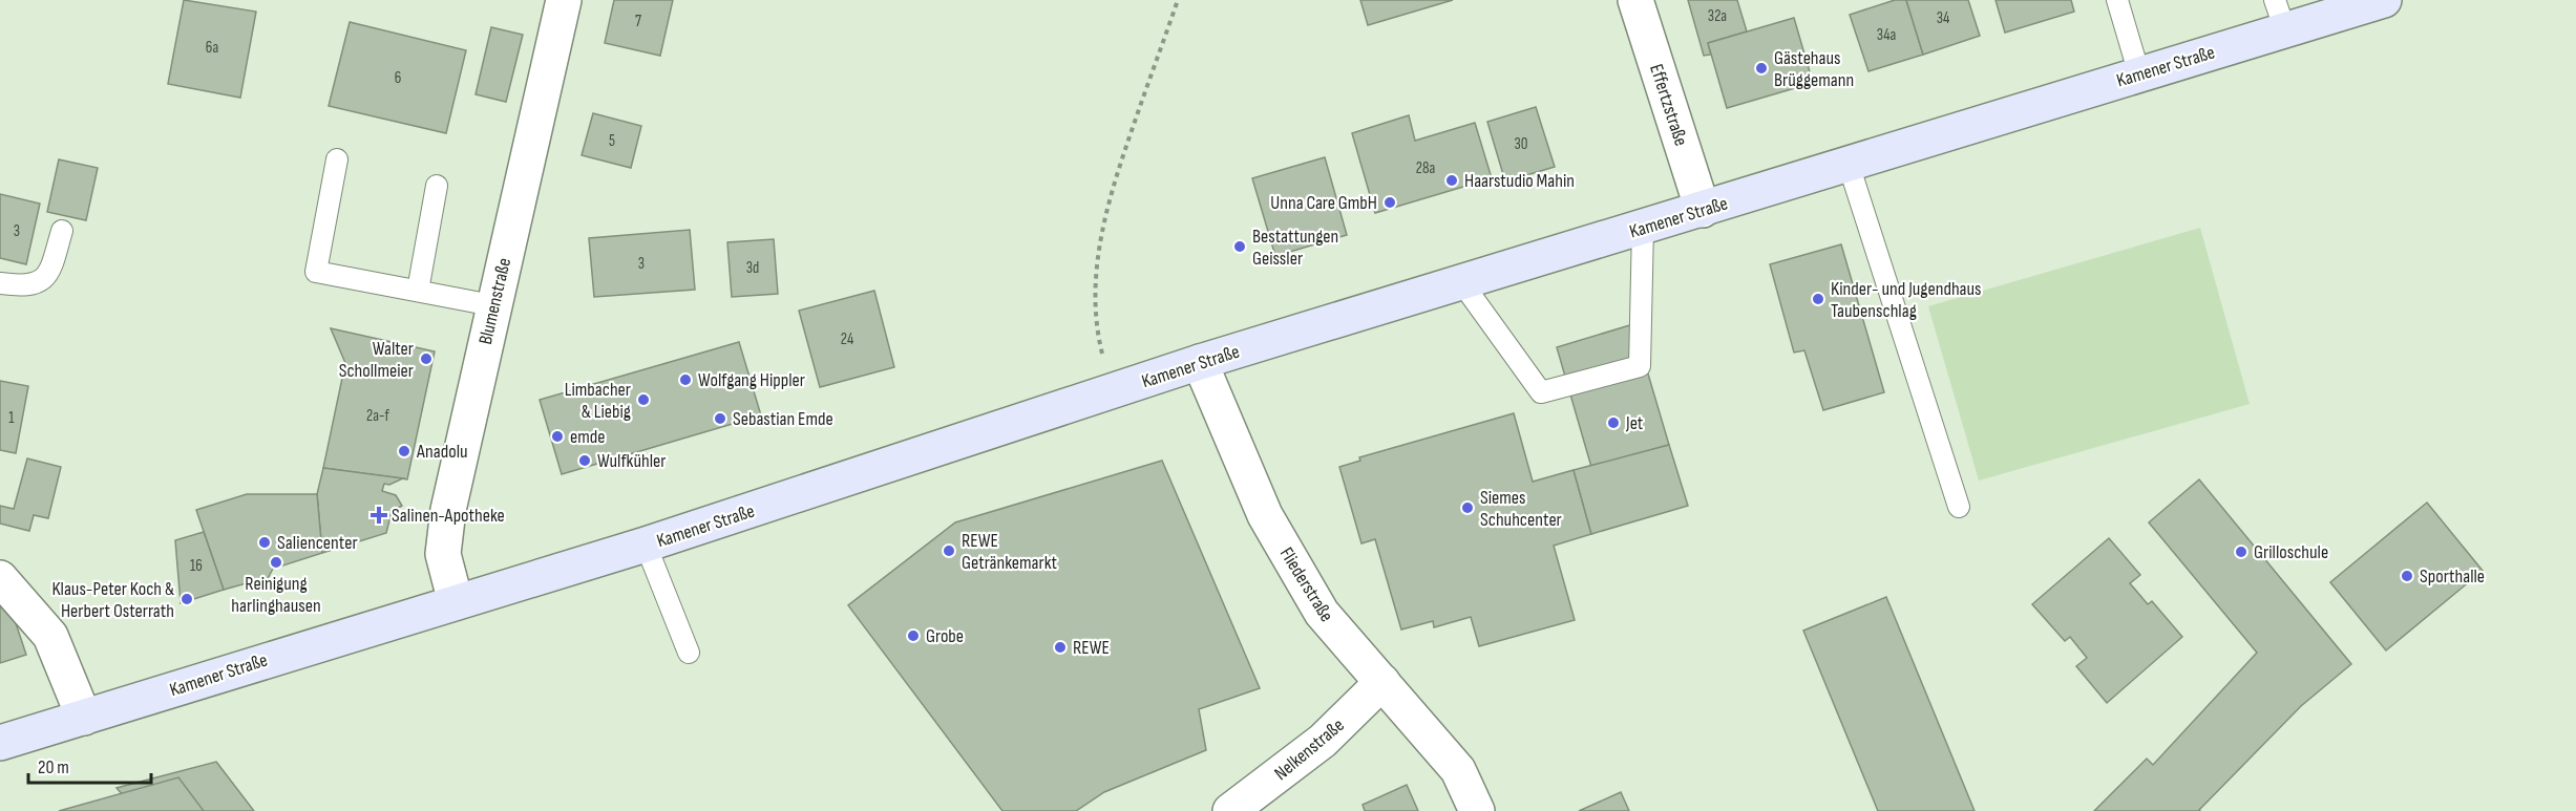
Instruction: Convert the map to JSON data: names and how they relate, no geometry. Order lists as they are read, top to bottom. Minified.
{"streets":{"main road":["Kamener Straße"],"street":["Effertzstraße","Blumenstraße","Fliederstraße","Nelkenstraße"]},"crossings":[["Kamener Straße","Effertzstraße"],["Kamener Straße","Blumenstraße"],["Kamener Straße","Fliederstraße"],["Fliederstraße","Nelkenstraße"]],"places":{"other":["Gästehaus Brüggemann","Haarstudio Mahin","Unna Care GmbH","Bestattungen Geissler","Kinder- und Jugendhaus Taubenschlag","Walter Schollmeier","Wolfgang Hippler","Limbacher & Liebig","Sebastian Emde","Jet","emde","Anadolu","Wulfkühler","Siemes Schuhcenter","Saliencenter","REWE Getränkemarkt","Grilloschule","Reinigung harlinghausen","Sporthalle","Klaus-Peter Koch & Herbert Osterrath","Grobe","REWE"],"health":["Salinen-Apotheke"]},"house_numbers":["32a","34","7","34a","6a","6","5","30","28a","3","3","3d","24","2a-f","1","16"],"scale_bar":"20 m"}
